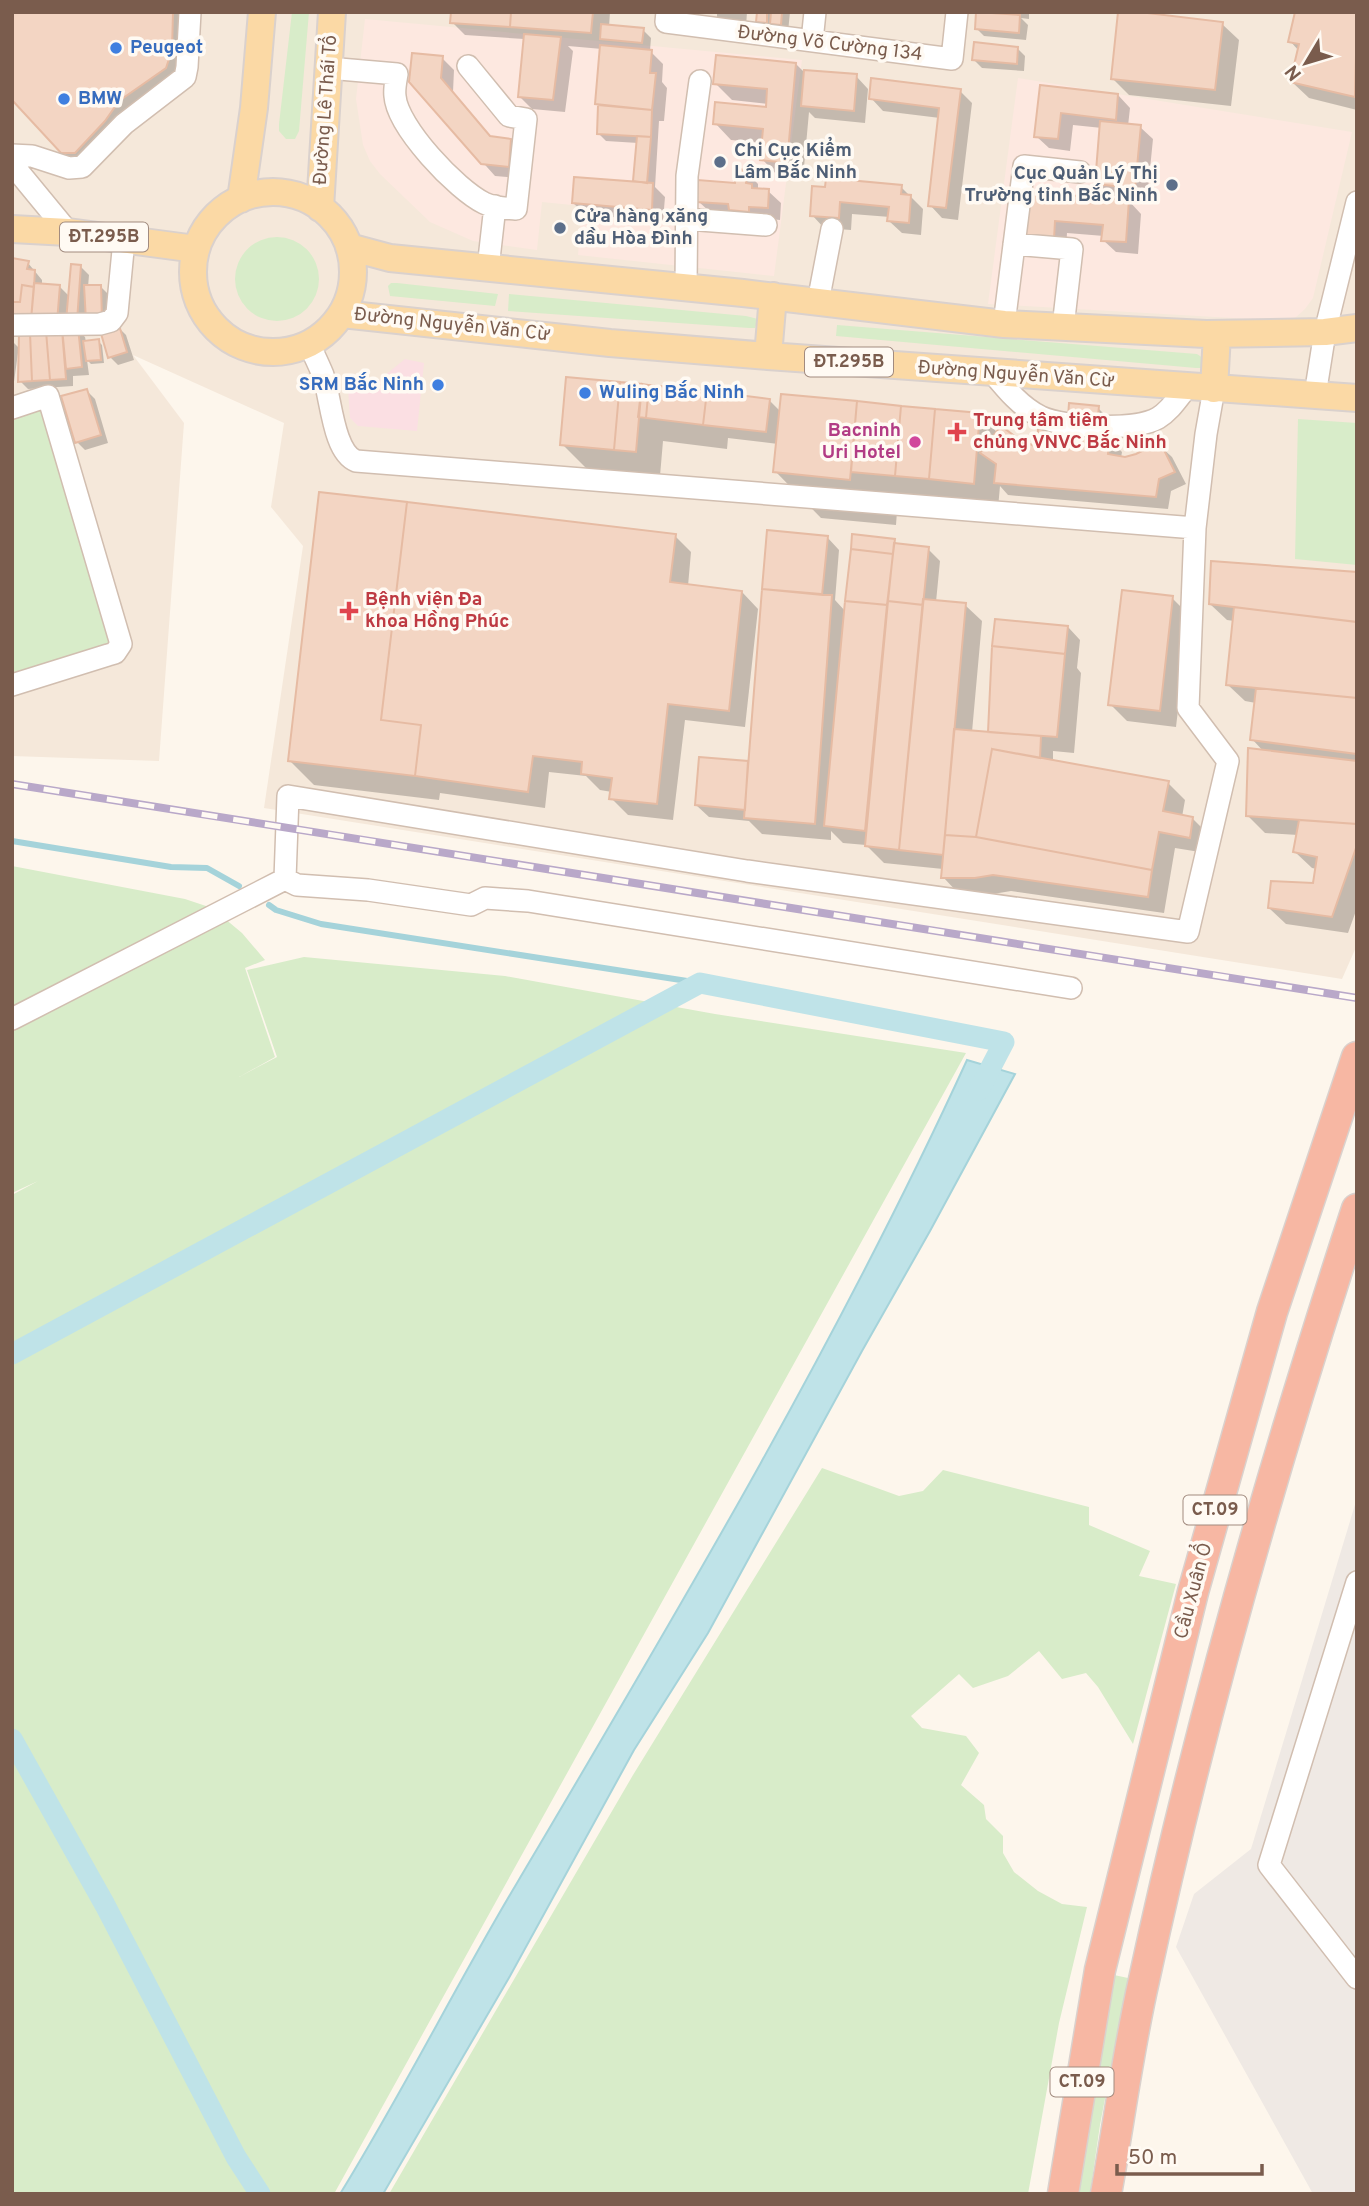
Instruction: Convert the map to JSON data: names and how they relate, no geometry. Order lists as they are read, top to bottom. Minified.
{"streets":{"highway":["CT.09","Cầu Xuân Ổ"],"main road":["Đường Lê Thái Tổ","ĐT.295B","Đường Nguyễn Văn Cừ"],"street":["Đường Võ Cường 134"]},"crossings":[["Đường Lê Thái Tổ","ĐT.295B"],["Đường Lê Thái Tổ","Đường Nguyễn Văn Cừ"],["ĐT.295B","Đường Nguyễn Văn Cừ"]],"places":{"other":["Peugeot","BMW","Chi Cục Kiểm Lâm Bắc Ninh","Cục Quản Lý Thị Trường tỉnh Bắc Ninh","Cửa hàng xăng dầu Hòa Đình","SRM Bắc Ninh","Wuling Bắc Ninh","Bacninh Uri Hotel"],"health":["Trung tâm tiêm chủng VNVC Bắc Ninh","Bệnh viện Đa khoa Hồng Phúc"]},"scale_bar":"50 m","north":"bottom left"}
